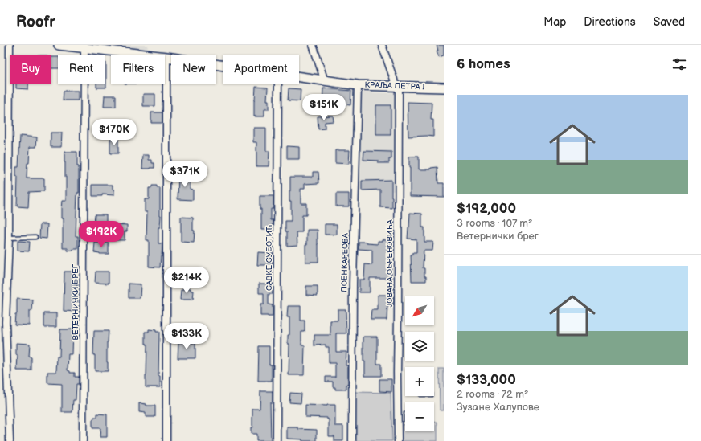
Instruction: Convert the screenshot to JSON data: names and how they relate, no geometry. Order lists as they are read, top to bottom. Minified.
{"streets":{"street":["КРАЉА ПЕТРА I","САВКЕ СУБОТИЋ","ПОЕНКАРЕОВА","ЈОВАНА ОБРЕНОВИЋА","ВЕТЕРНИЧКИ БРЕГ"]},"crossings":[["КРАЉА ПЕТРА I","ПОЕНКАРЕОВА"],["КРАЉА ПЕТРА I","ЈОВАНА ОБРЕНОВИЋА"],["КРАЉА ПЕТРА I","ВЕТЕРНИЧКИ БРЕГ"]],"north":"bottom left","page":{"header":"Roofr","nav":["Map","Directions","Saved"],"heading":"6 homes","chip":["Buy","Rent","Filters","New","Apartment"],"list":[{"name":"$192,000","note":"3 rooms · 107 m² · Ветернички брег"},{"name":"$133,000","note":"2 rooms · 72 m² · Зузане Халупове"}],"price":["$151K","$170K","$371K","$192K","$214K","$133K"],"map_buttons":["+","−"]}}
